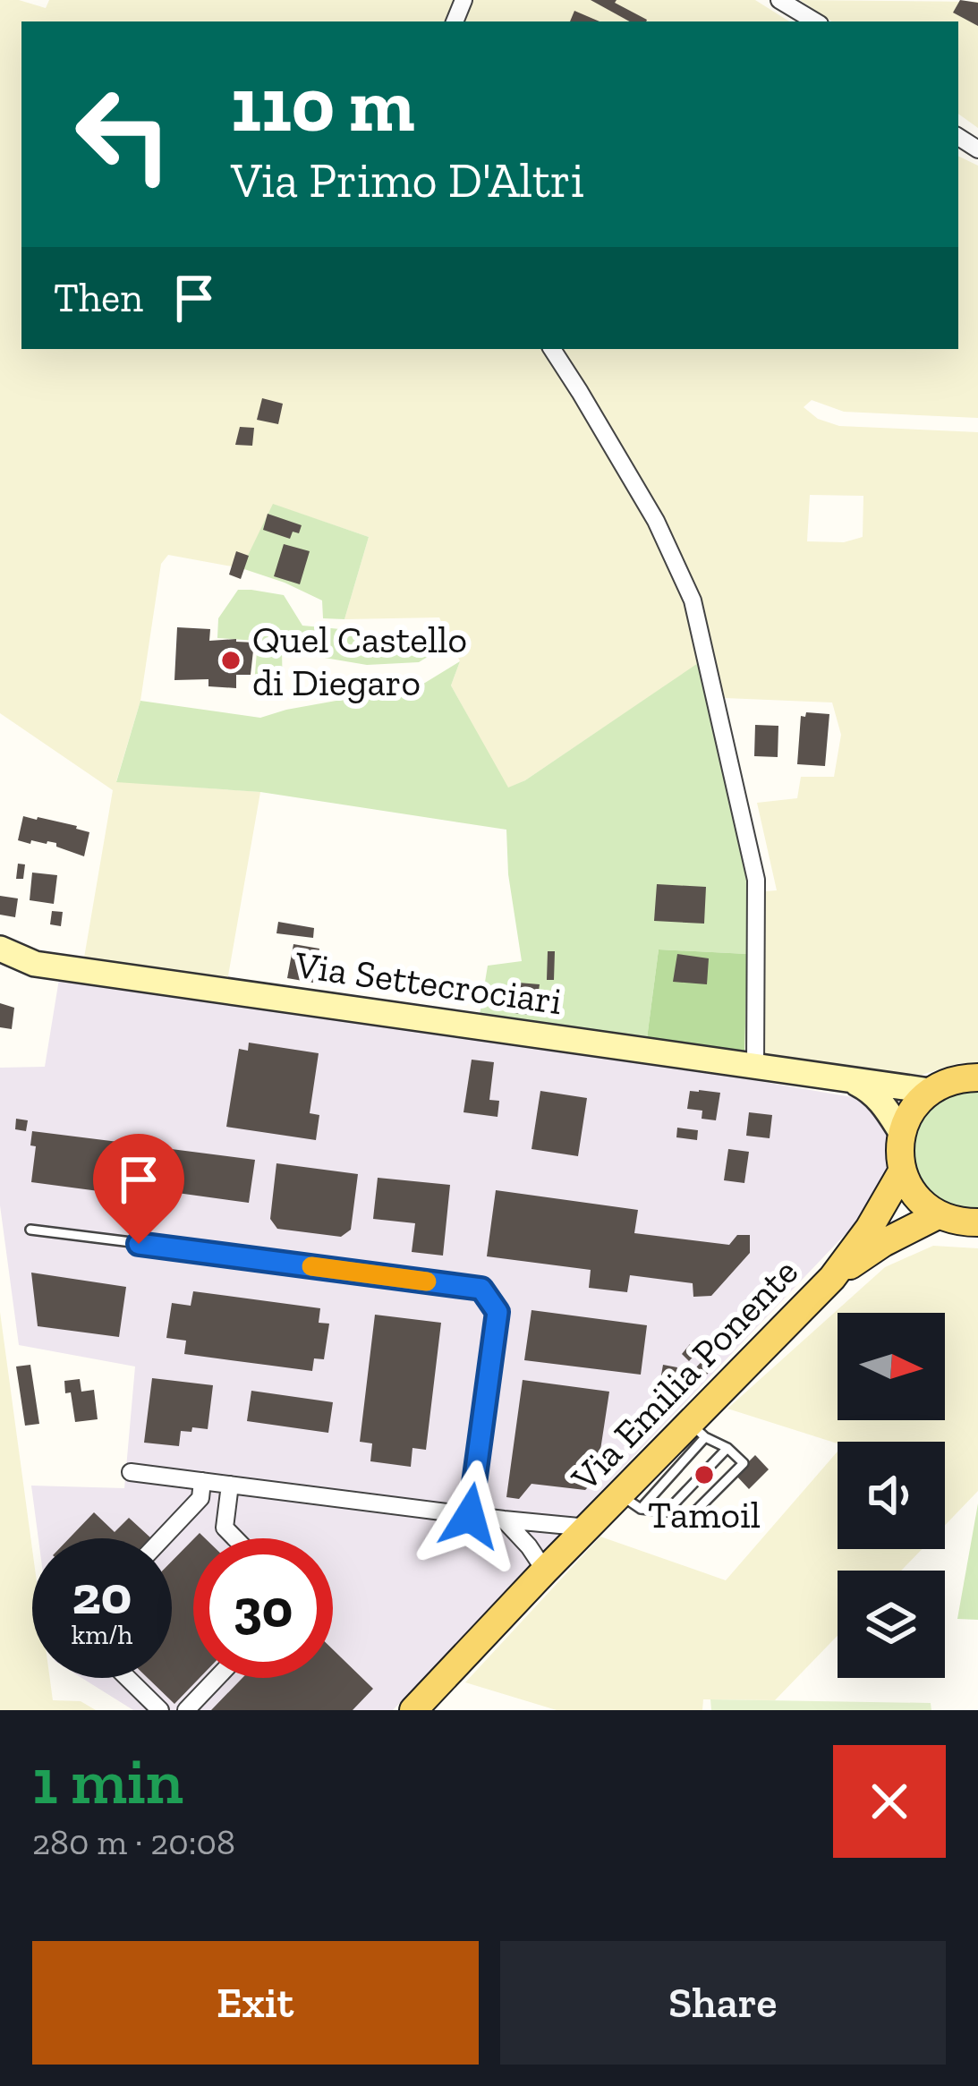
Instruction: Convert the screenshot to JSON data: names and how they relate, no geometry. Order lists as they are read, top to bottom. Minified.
{"streets":{"main road":["Via Settecrociari","Via Emilia Ponente"]},"places":["Quel Castello di Diegaro","Tamoil"],"north":"right","page":{"turn":["110 m","Via Primo D'Altri"],"then":"Then","speed":"20 km/h","limit":"30","heading":["1 min","280 m · 20:08"],"buttons":["Exit","Share"]}}
